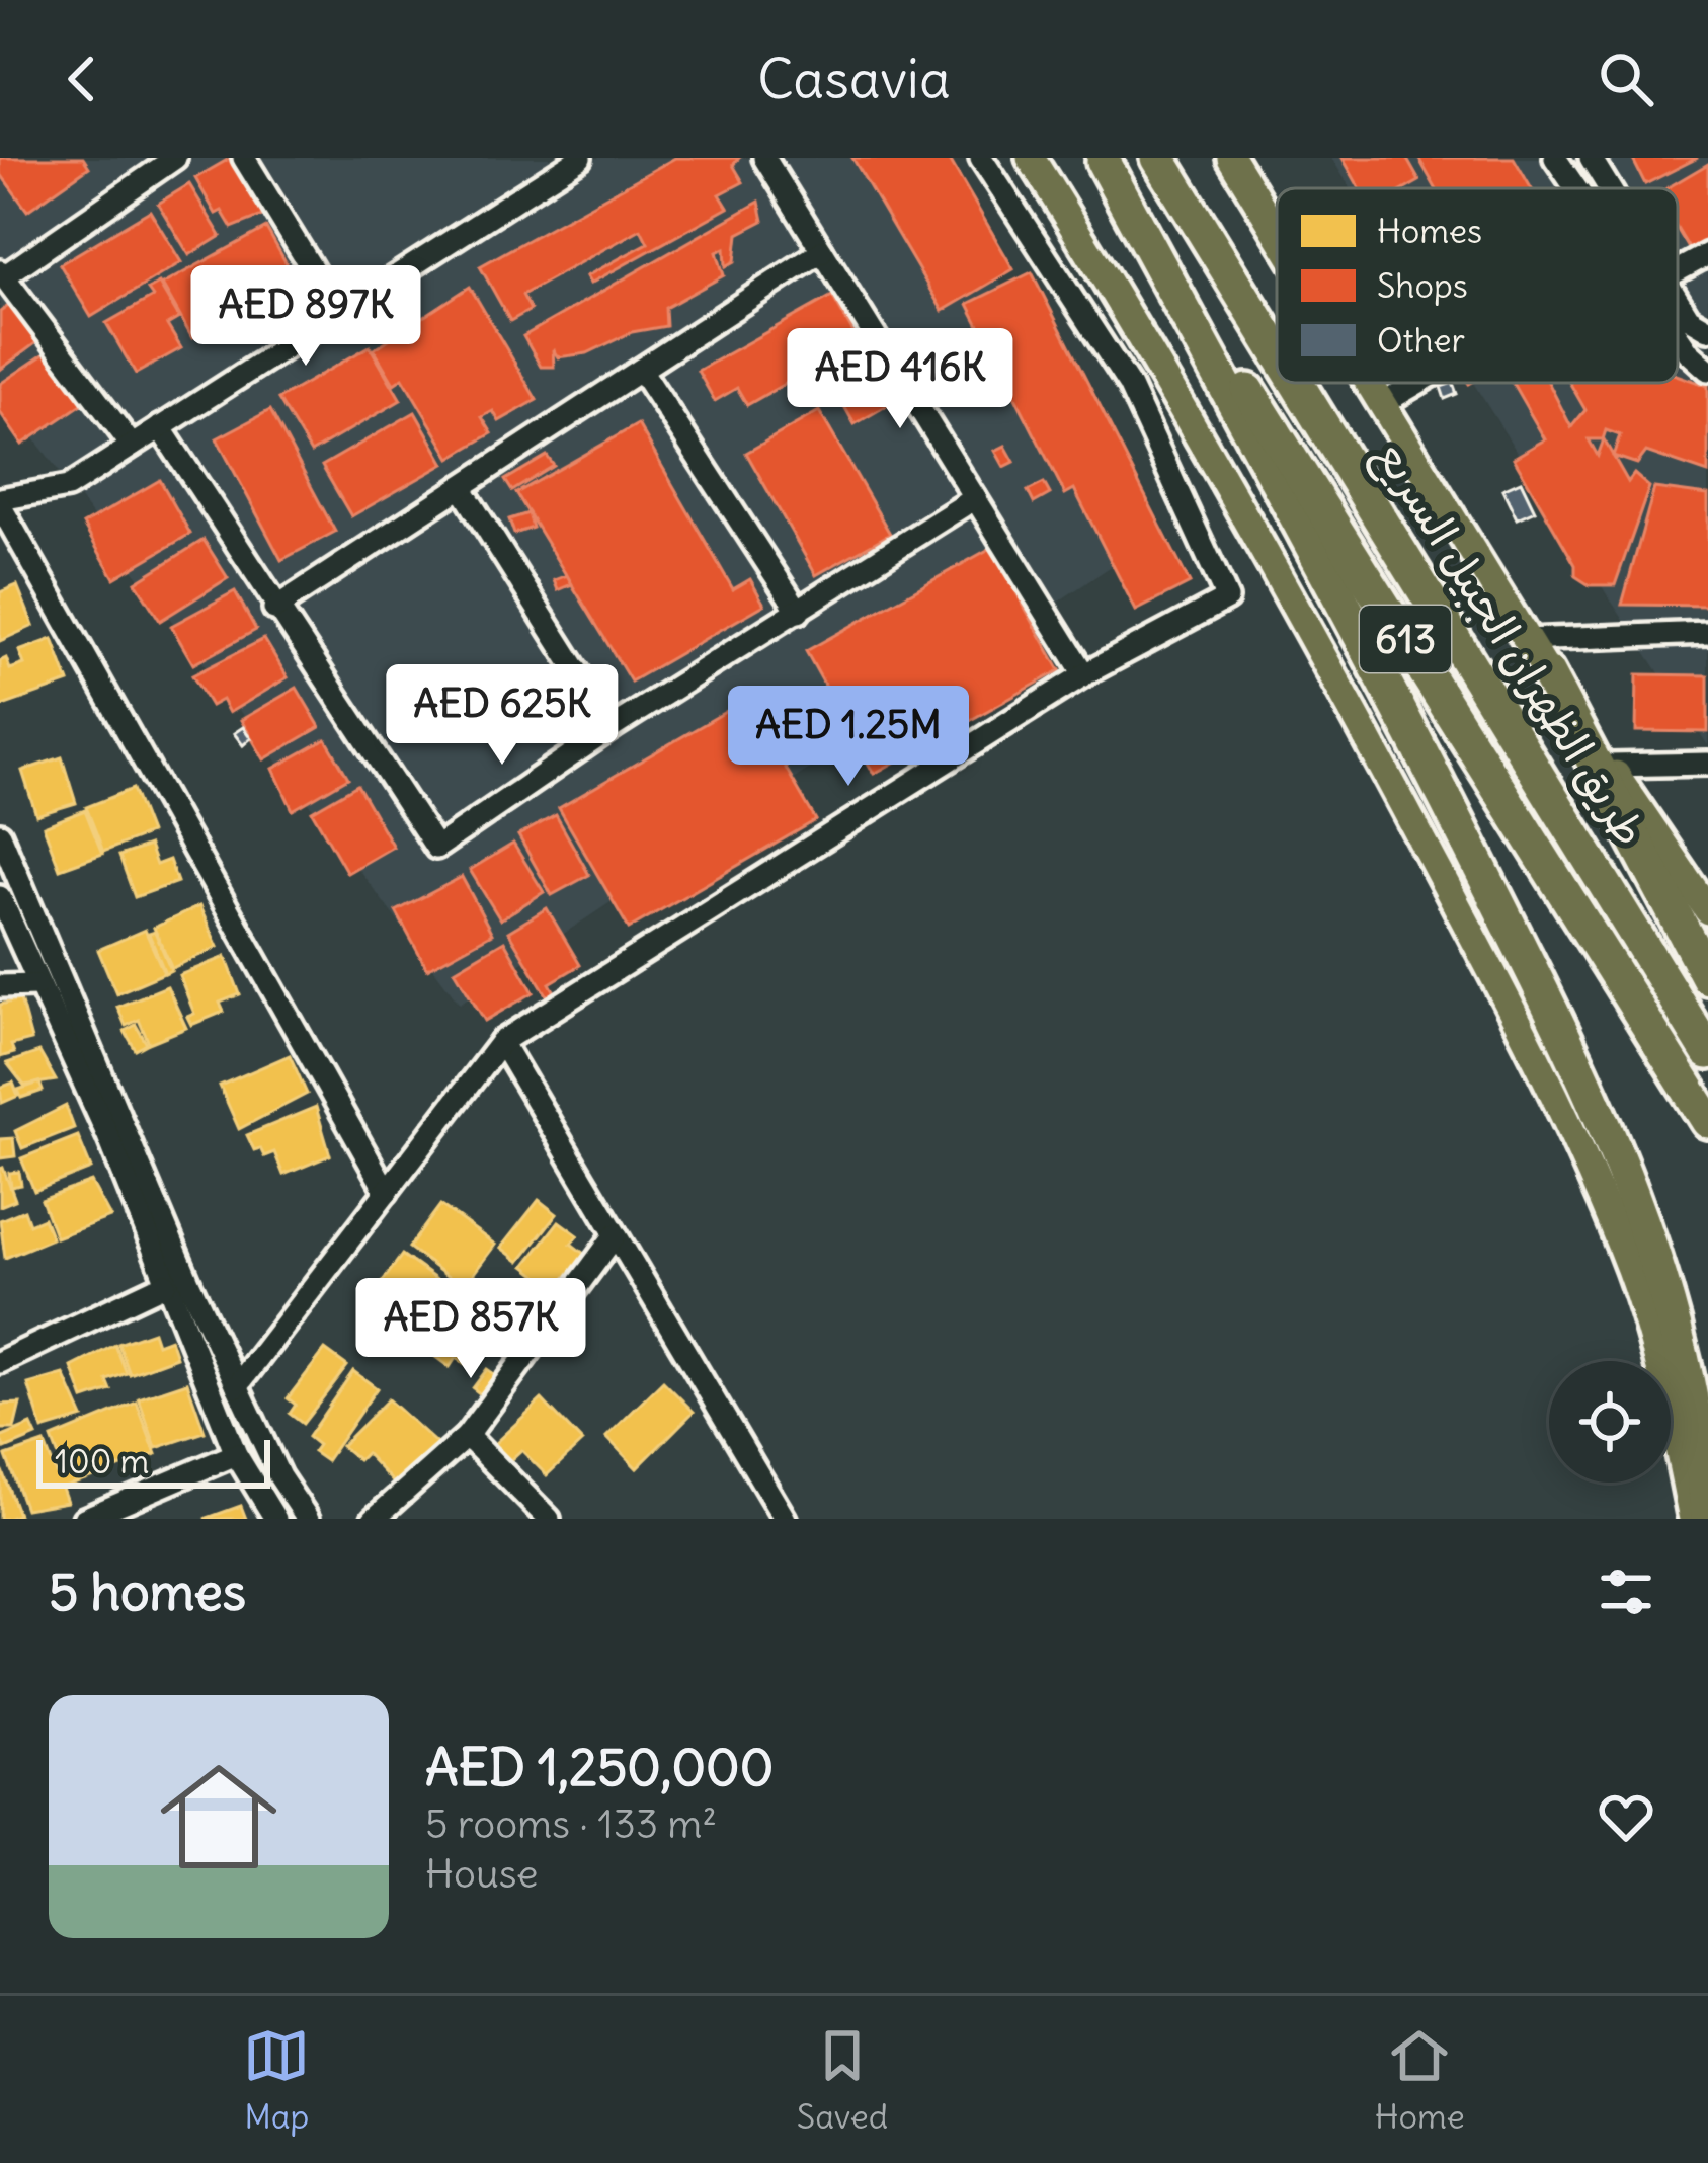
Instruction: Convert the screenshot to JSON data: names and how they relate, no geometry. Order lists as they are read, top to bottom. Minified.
{"streets":{"highway":["613","طريق الظهران الجبيل السريع"]},"legend":["Homes","Shops","Other"],"scale_bar":"100 m","page":{"header":"Casavia","price":["AED 897K","AED 416K","AED 625K","AED 1.25M","AED 857K"],"scale":"100 m","heading":"5 homes","list":[{"name":"AED 1,250,000","note":"5 rooms · 133 m² · House"}],"tabs":["Map","Saved","Home"]}}
